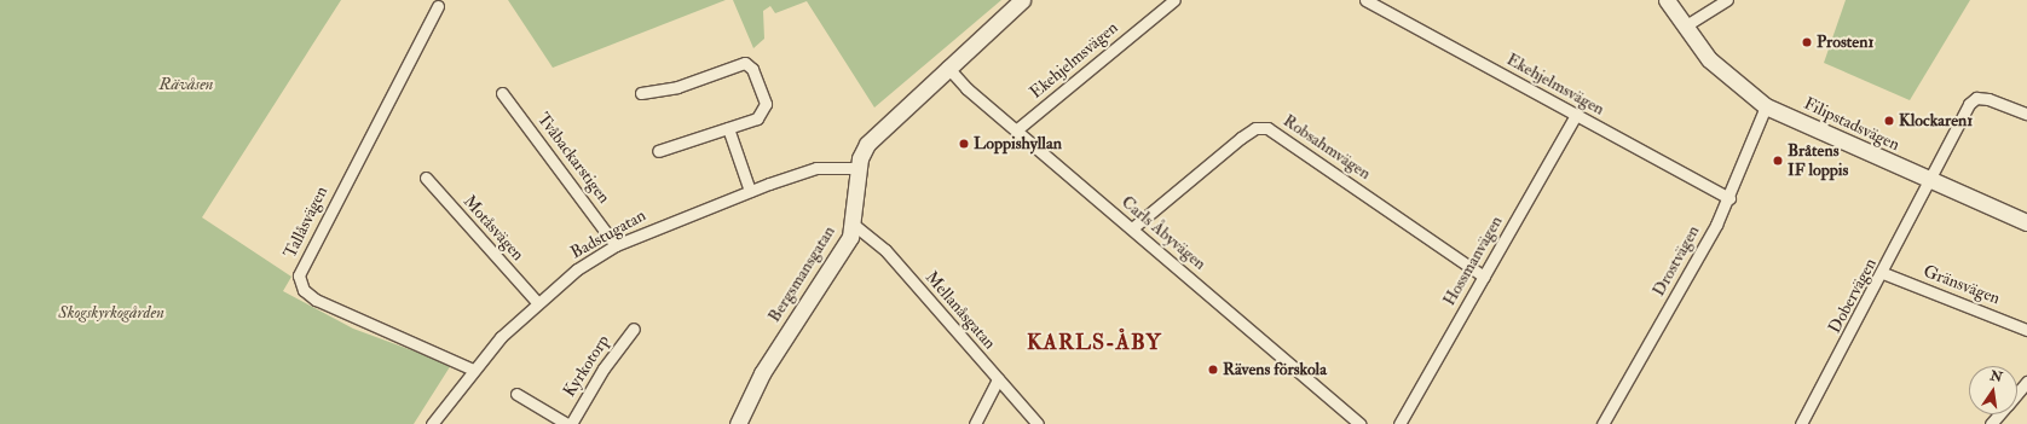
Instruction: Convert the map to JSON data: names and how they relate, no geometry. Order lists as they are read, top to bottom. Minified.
{"streets":{"street":["Ekehjelmsvägen","Filipstadsvägen","Robsahmvägen","Tvåbackarstigen","Tallåsvägen","Motåsvägen","Carls Åbyvägen","Badstugatan","Hossmanvägen","Drostvägen","Bergsmansgatan","Gränsvägen","Dobervägen","Mellanåsgatan","Kyrkotorp"]},"crossings":[["Ekehjelmsvägen","Carls Åbyvägen"],["Ekehjelmsvägen","Hossmanvägen"],["Ekehjelmsvägen","Drostvägen"],["Filipstadsvägen","Drostvägen"],["Filipstadsvägen","Dobervägen"],["Robsahmvägen","Carls Åbyvägen"],["Robsahmvägen","Hossmanvägen"],["Tvåbackarstigen","Badstugatan"],["Tallåsvägen","Badstugatan"],["Motåsvägen","Badstugatan"],["Carls Åbyvägen","Bergsmansgatan"],["Badstugatan","Bergsmansgatan"],["Bergsmansgatan","Mellanåsgatan"],["Gränsvägen","Dobervägen"]],"districts":["KARLS-ÅBY"],"parks":["Rävåsen","Skogskyrkogården"],"places":["Prosten1","Klockaren1","Loppishyllan","Bråtens IF loppis","Rävens förskola"],"north":"top"}
